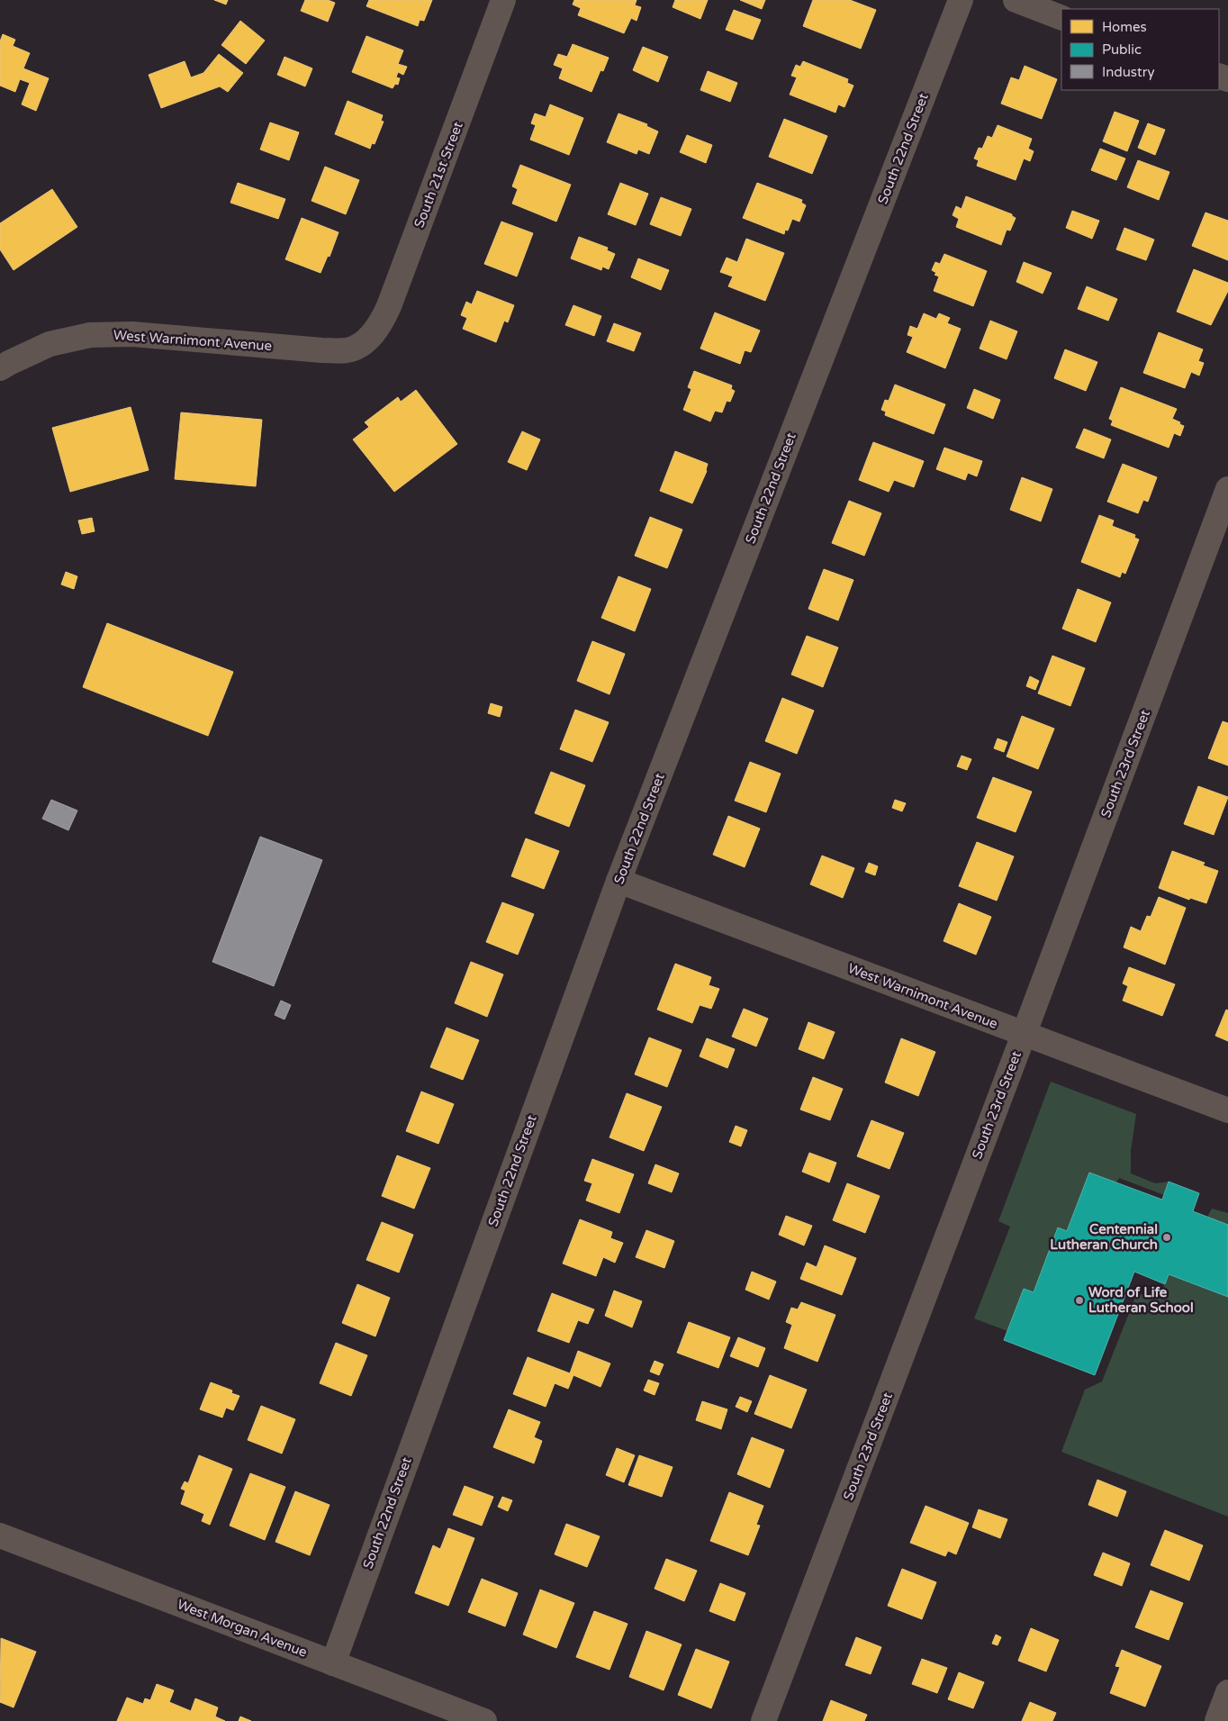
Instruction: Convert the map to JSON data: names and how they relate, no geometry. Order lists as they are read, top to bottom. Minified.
{"streets":{"street":["South 22nd Street","South 21st Street","West Warnimont Avenue","South 23rd Street","West Morgan Avenue"]},"crossings":[["South 22nd Street","West Warnimont Avenue"],["South 22nd Street","West Morgan Avenue"],["South 21st Street","West Warnimont Avenue"],["West Warnimont Avenue","South 23rd Street"]],"places":["Centennial Lutheran Church","Word of Life Lutheran School"],"legend":["Homes","Public","Industry"]}
